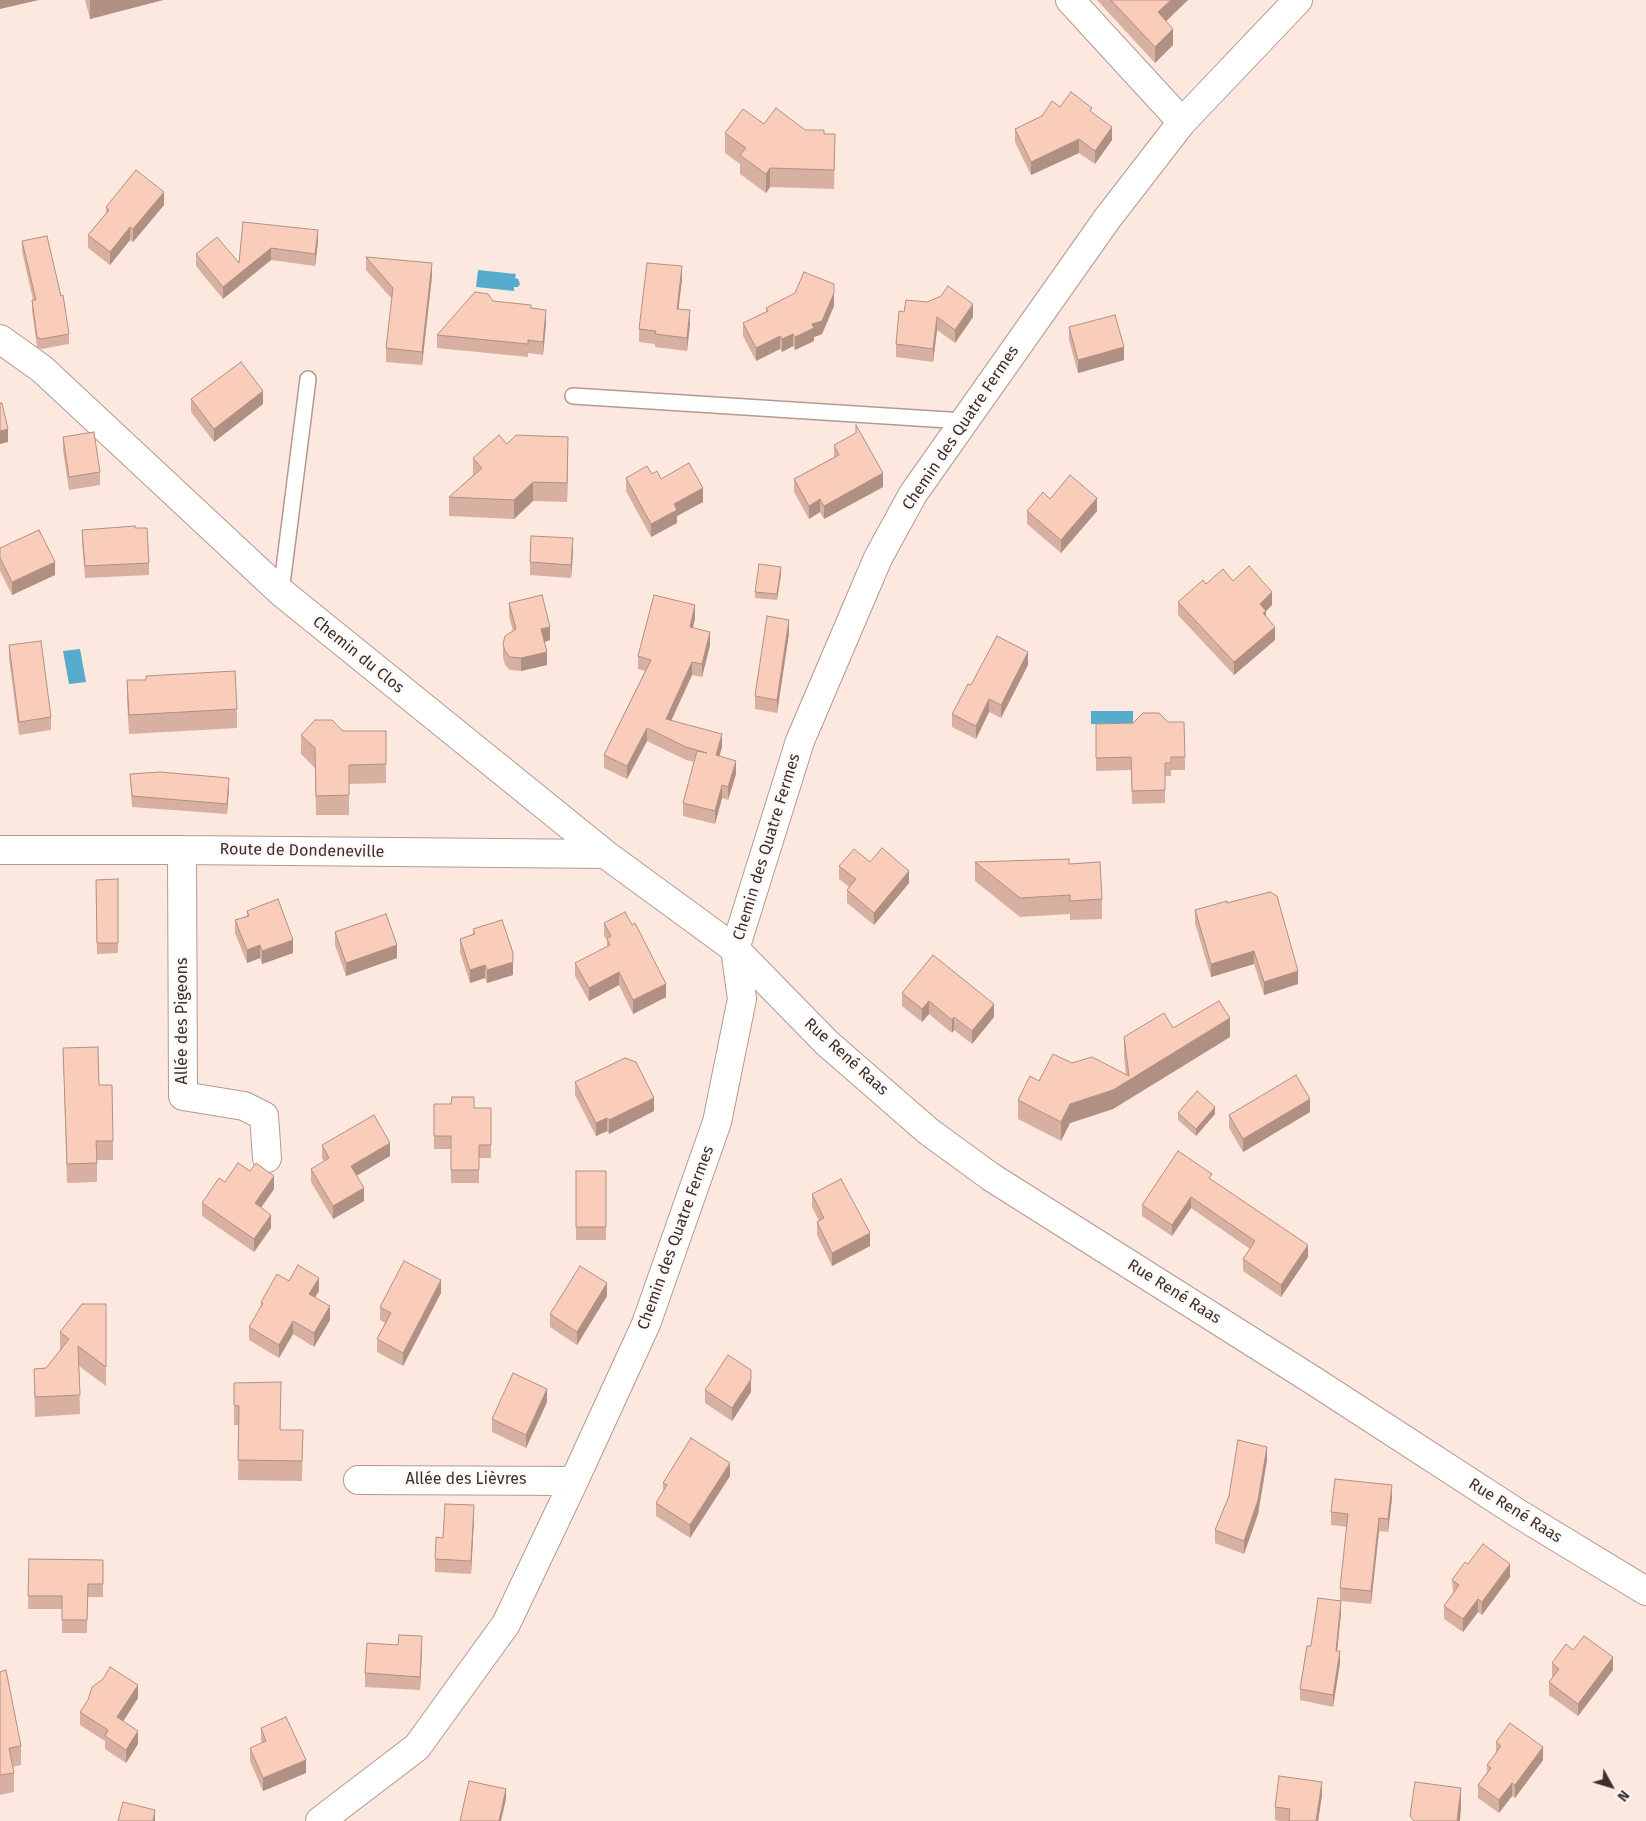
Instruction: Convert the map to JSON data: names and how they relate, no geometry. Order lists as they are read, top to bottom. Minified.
{"streets":{"street":["Chemin des Quatre Fermes","Chemin du Clos","Route de Dondeneville","Allée des Pigeons","Rue René Raas","Allée des Lièvres"]},"crossings":[["Chemin des Quatre Fermes","Chemin du Clos"],["Chemin des Quatre Fermes","Rue René Raas"],["Chemin des Quatre Fermes","Allée des Lièvres"],["Chemin du Clos","Route de Dondeneville"],["Chemin du Clos","Rue René Raas"],["Route de Dondeneville","Allée des Pigeons"]],"north":"bottom right"}
